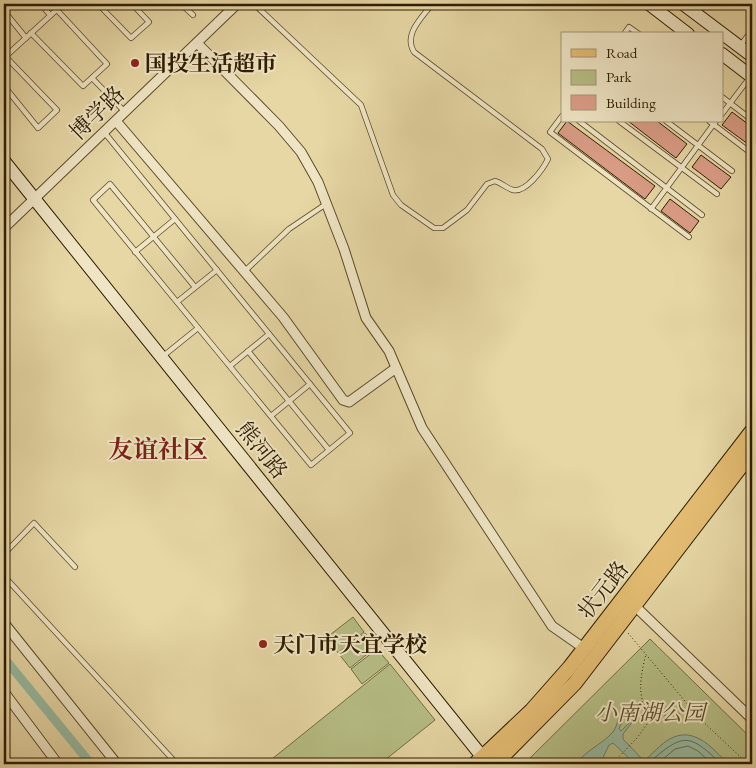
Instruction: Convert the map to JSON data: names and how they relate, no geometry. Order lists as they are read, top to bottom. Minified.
{"streets":{"main road":["状元路"],"street":["博学路","熊河路"]},"crossings":[["博学路","熊河路"],["熊河路","状元路"]],"districts":["友谊社区"],"parks":["小南湖公园"],"places":["国投生活超市","天门市天宜学校"],"legend":["Road","Park","Building"]}
